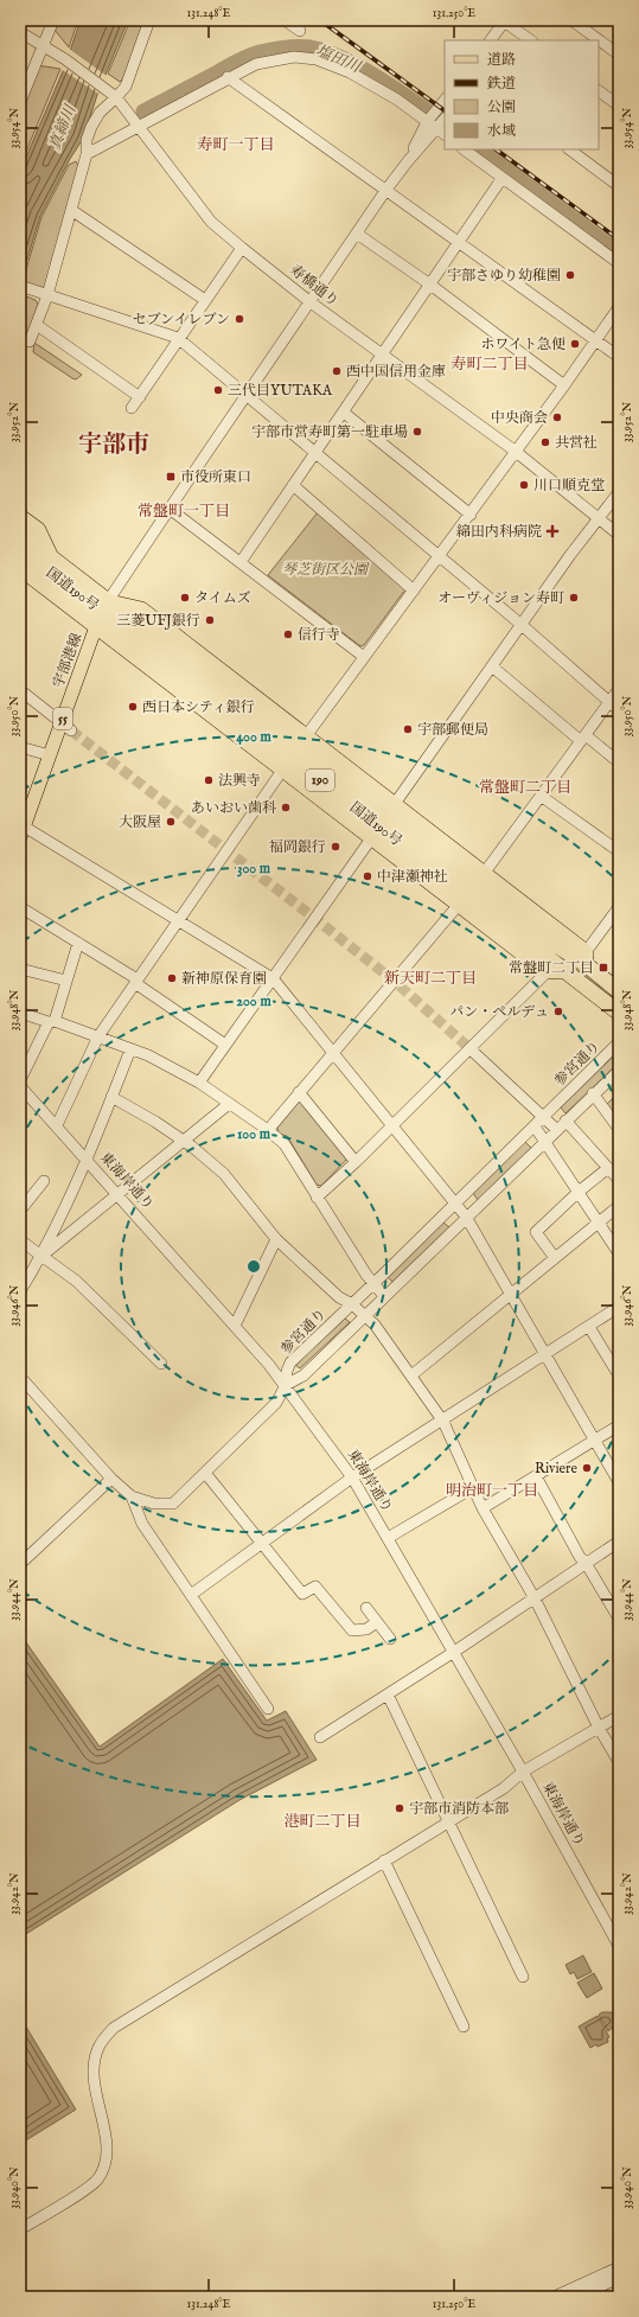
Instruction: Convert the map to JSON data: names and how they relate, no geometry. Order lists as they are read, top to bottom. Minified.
{"streets":{"highway":["国道190号","190"],"main road":["宇部港線","55"],"street":["寿橋通り","参宮通り","東海岸通り"]},"crossings":[["国道190号","宇部港線"],["参宮通り","東海岸通り"]],"districts":["寿町一丁目","寿町二丁目","宇部市","常盤町一丁目","常盤町二丁目","新天町二丁目","明治町一丁目","港町二丁目"],"water":["塩田川","真締川"],"parks":["琴芝街区公園"],"places":{"other":["宇部さゆり幼稚園","セブンイレブン","ホワイト急便","西中国信用金庫","三代目YUTAKA","中央商会","宇部市営寿町第一駐車場","共営社","川口順克堂","タイムズ","オーヴィジョン寿町","三菱UFJ銀行","信行寺","西日本シティ銀行","宇部郵便局","法興寺","あいおい歯科","大阪屋","福岡銀行","中津瀬神社","新神原保育園","パン・ペルデュ","Riviere","宇部市消防本部"],"transit":["市役所東口","常盤町二丁目"],"health":["綿田内科病院"]},"legend":["道路","鉄道","公園","水域"],"coordinates":["131.248°E","131.250°E","33.954°N","33.952°N","33.950°N","33.948°N","33.946°N","33.944°N","33.942°N","33.940°N"],"rings":["400 m","300 m","200 m","100 m"]}
